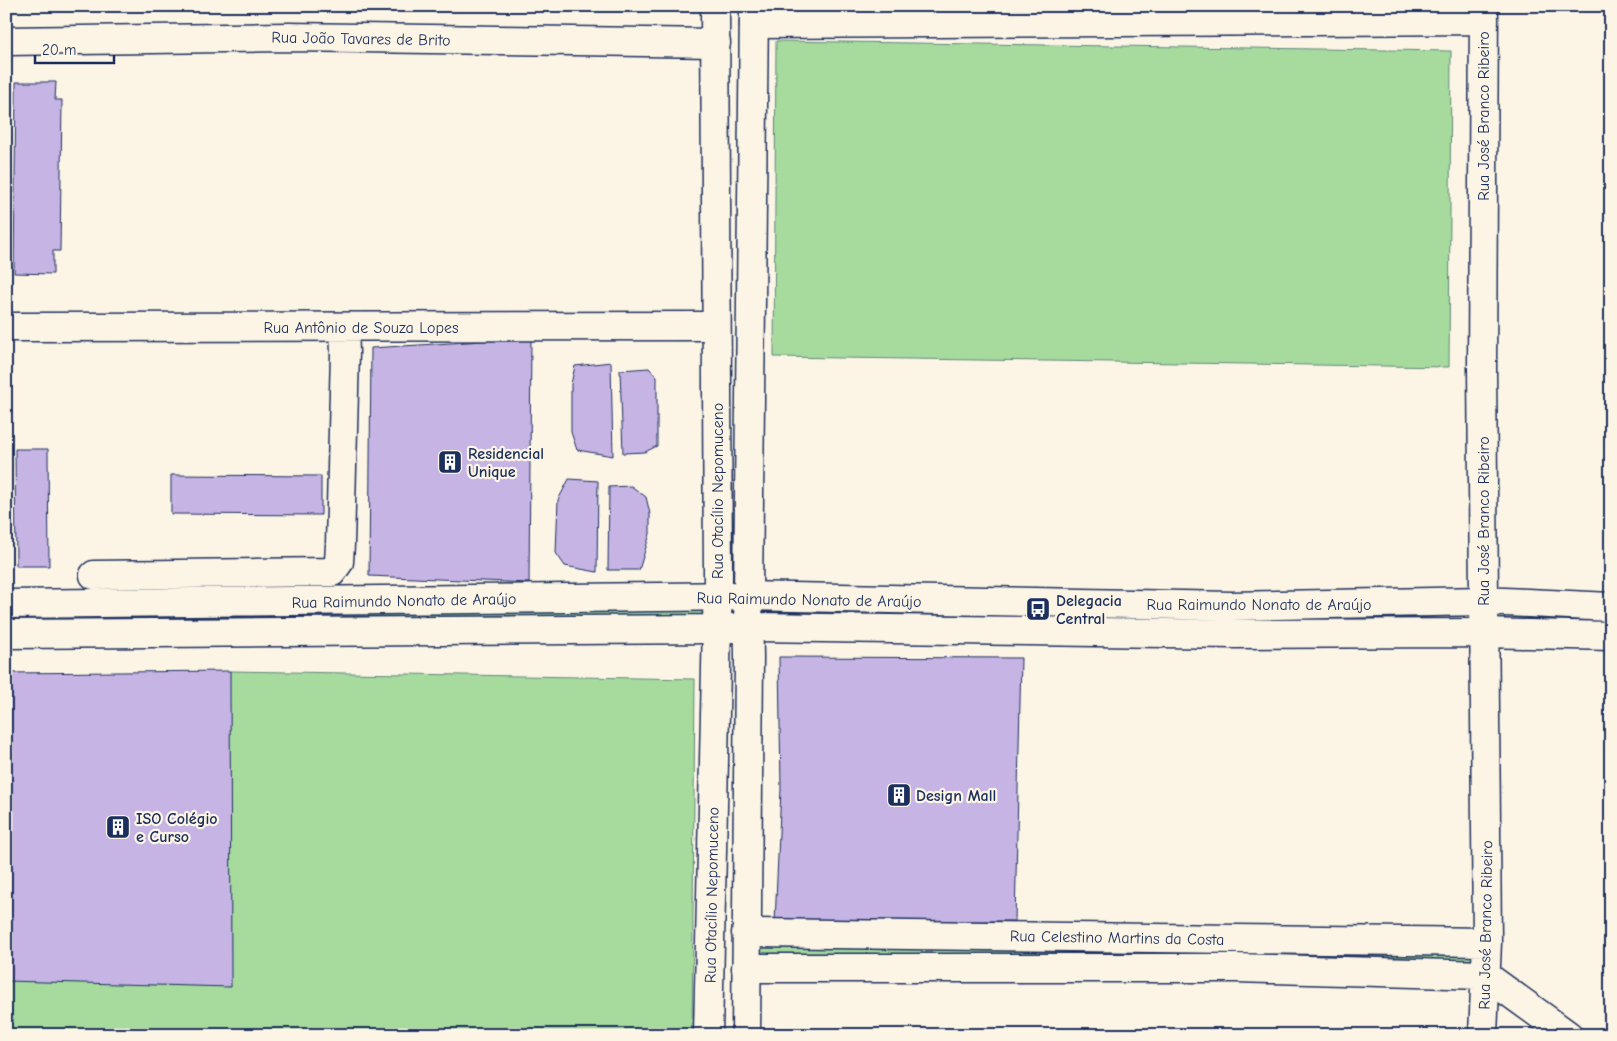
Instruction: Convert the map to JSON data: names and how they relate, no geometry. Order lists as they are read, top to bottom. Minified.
{"streets":{"street":["Rua João Tavares de Brito","Rua José Branco Ribeiro","Rua Antônio de Souza Lopes","Rua Otacílio Nepomuceno","Rua Raimundo Nonato de Araújo","Rua Celestino Martins da Costa"]},"crossings":[["Rua João Tavares de Brito","Rua Otacílio Nepomuceno"],["Rua José Branco Ribeiro","Rua Raimundo Nonato de Araújo"],["Rua José Branco Ribeiro","Rua Celestino Martins da Costa"],["Rua Antônio de Souza Lopes","Rua Otacílio Nepomuceno"],["Rua Otacílio Nepomuceno","Rua Raimundo Nonato de Araújo"],["Rua Otacílio Nepomuceno","Rua Celestino Martins da Costa"]],"places":{"building":["Residencial Unique","Design Mall","ISO Colégio e Curso"],"bus stop":["Delegacia Central"]},"scale_bar":"20 m"}
